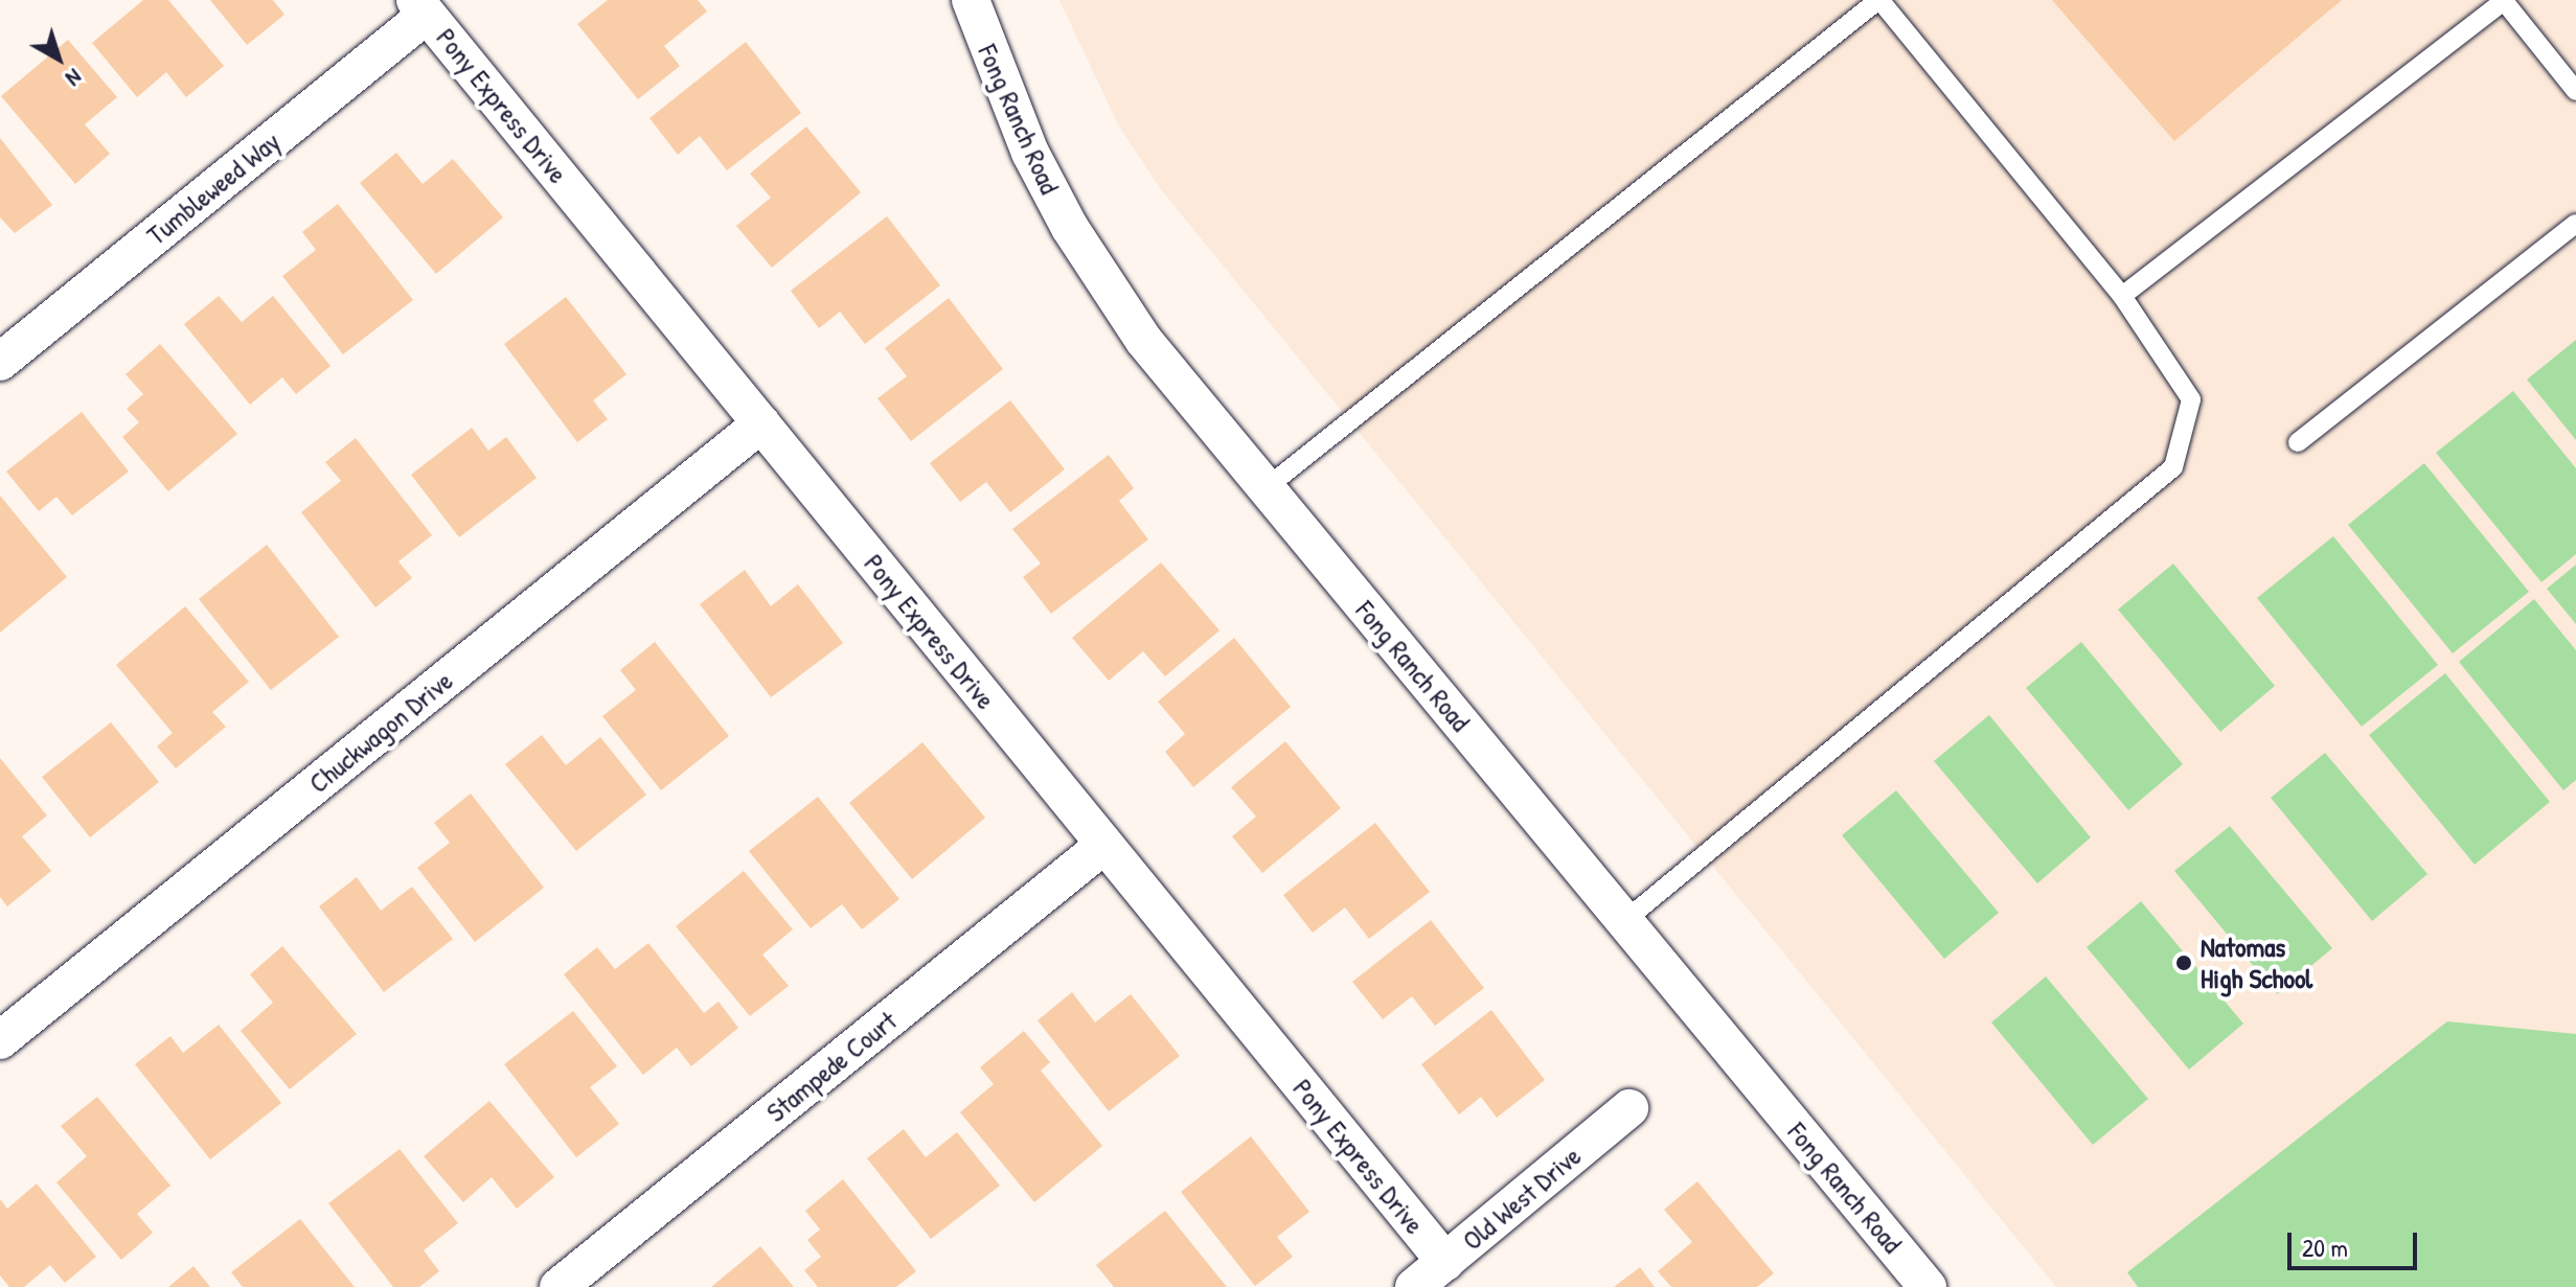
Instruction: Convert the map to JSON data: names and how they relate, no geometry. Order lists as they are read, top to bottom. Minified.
{"streets":{"street":["Pony Express Drive","Fong Ranch Road","Tumbleweed Way","Chuckwagon Drive","Stampede Court","Old West Drive"]},"crossings":[["Pony Express Drive","Tumbleweed Way"],["Pony Express Drive","Chuckwagon Drive"],["Pony Express Drive","Stampede Court"],["Pony Express Drive","Old West Drive"]],"places":["Natomas High School"],"scale_bar":"20 m","north":"bottom right"}
